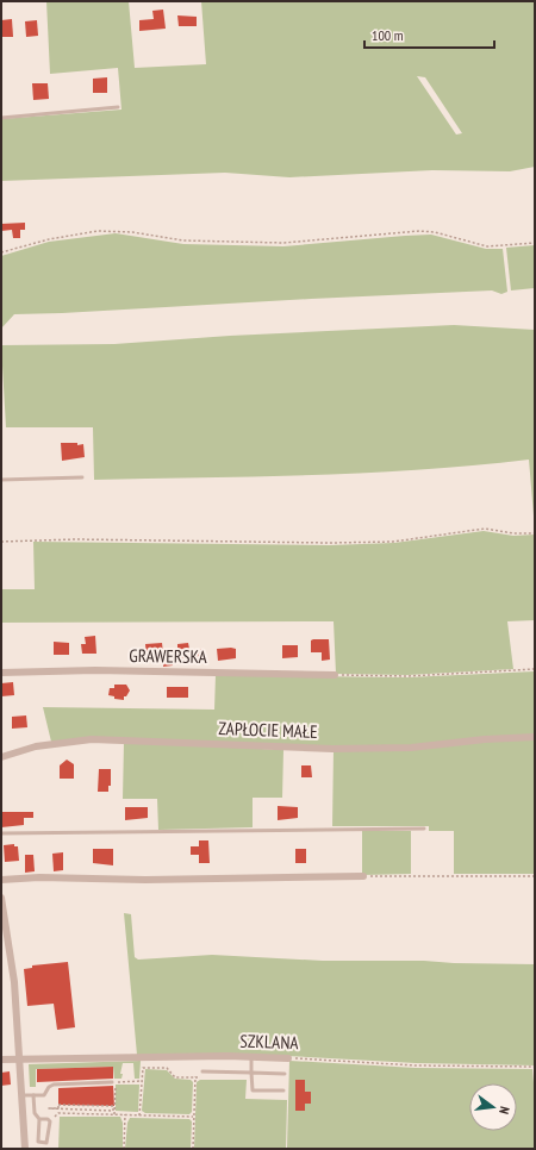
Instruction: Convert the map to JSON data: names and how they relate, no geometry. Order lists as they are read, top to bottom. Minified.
{"streets":{"street":["GRAWERSKA","ZAPŁOCIE MAŁE","SZKLANA"]},"scale_bar":"100 m","north":"right"}
